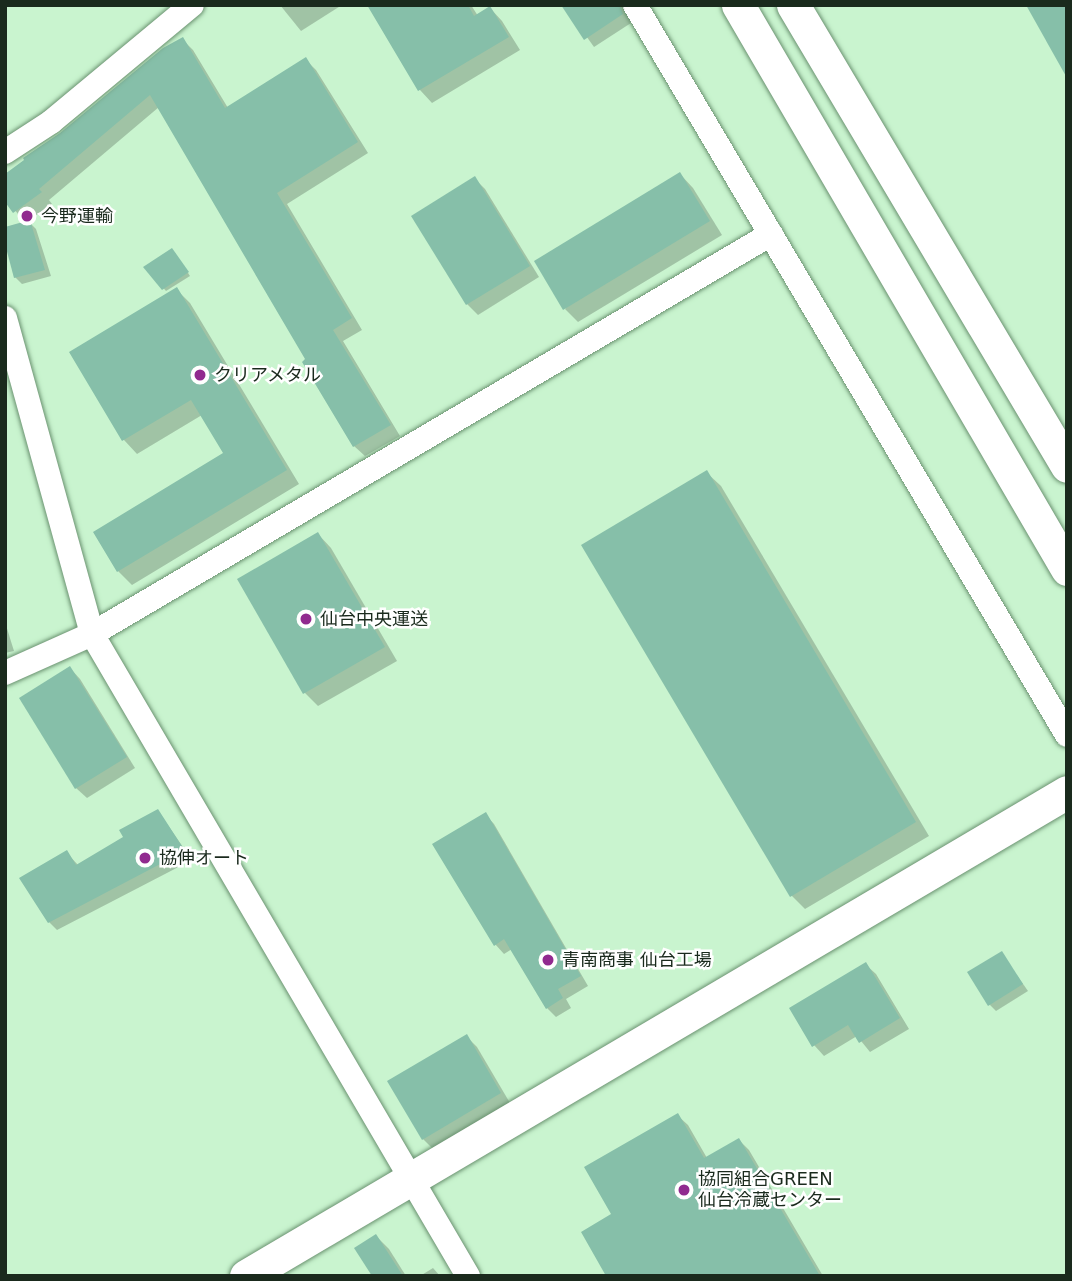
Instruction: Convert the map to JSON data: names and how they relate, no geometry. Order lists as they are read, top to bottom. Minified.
{"places":["今野運輸","クリアメタル","仙台中央運送","協伸オート","青南商事 仙台工場","協同組合GREEN 仙台冷蔵センター"]}
